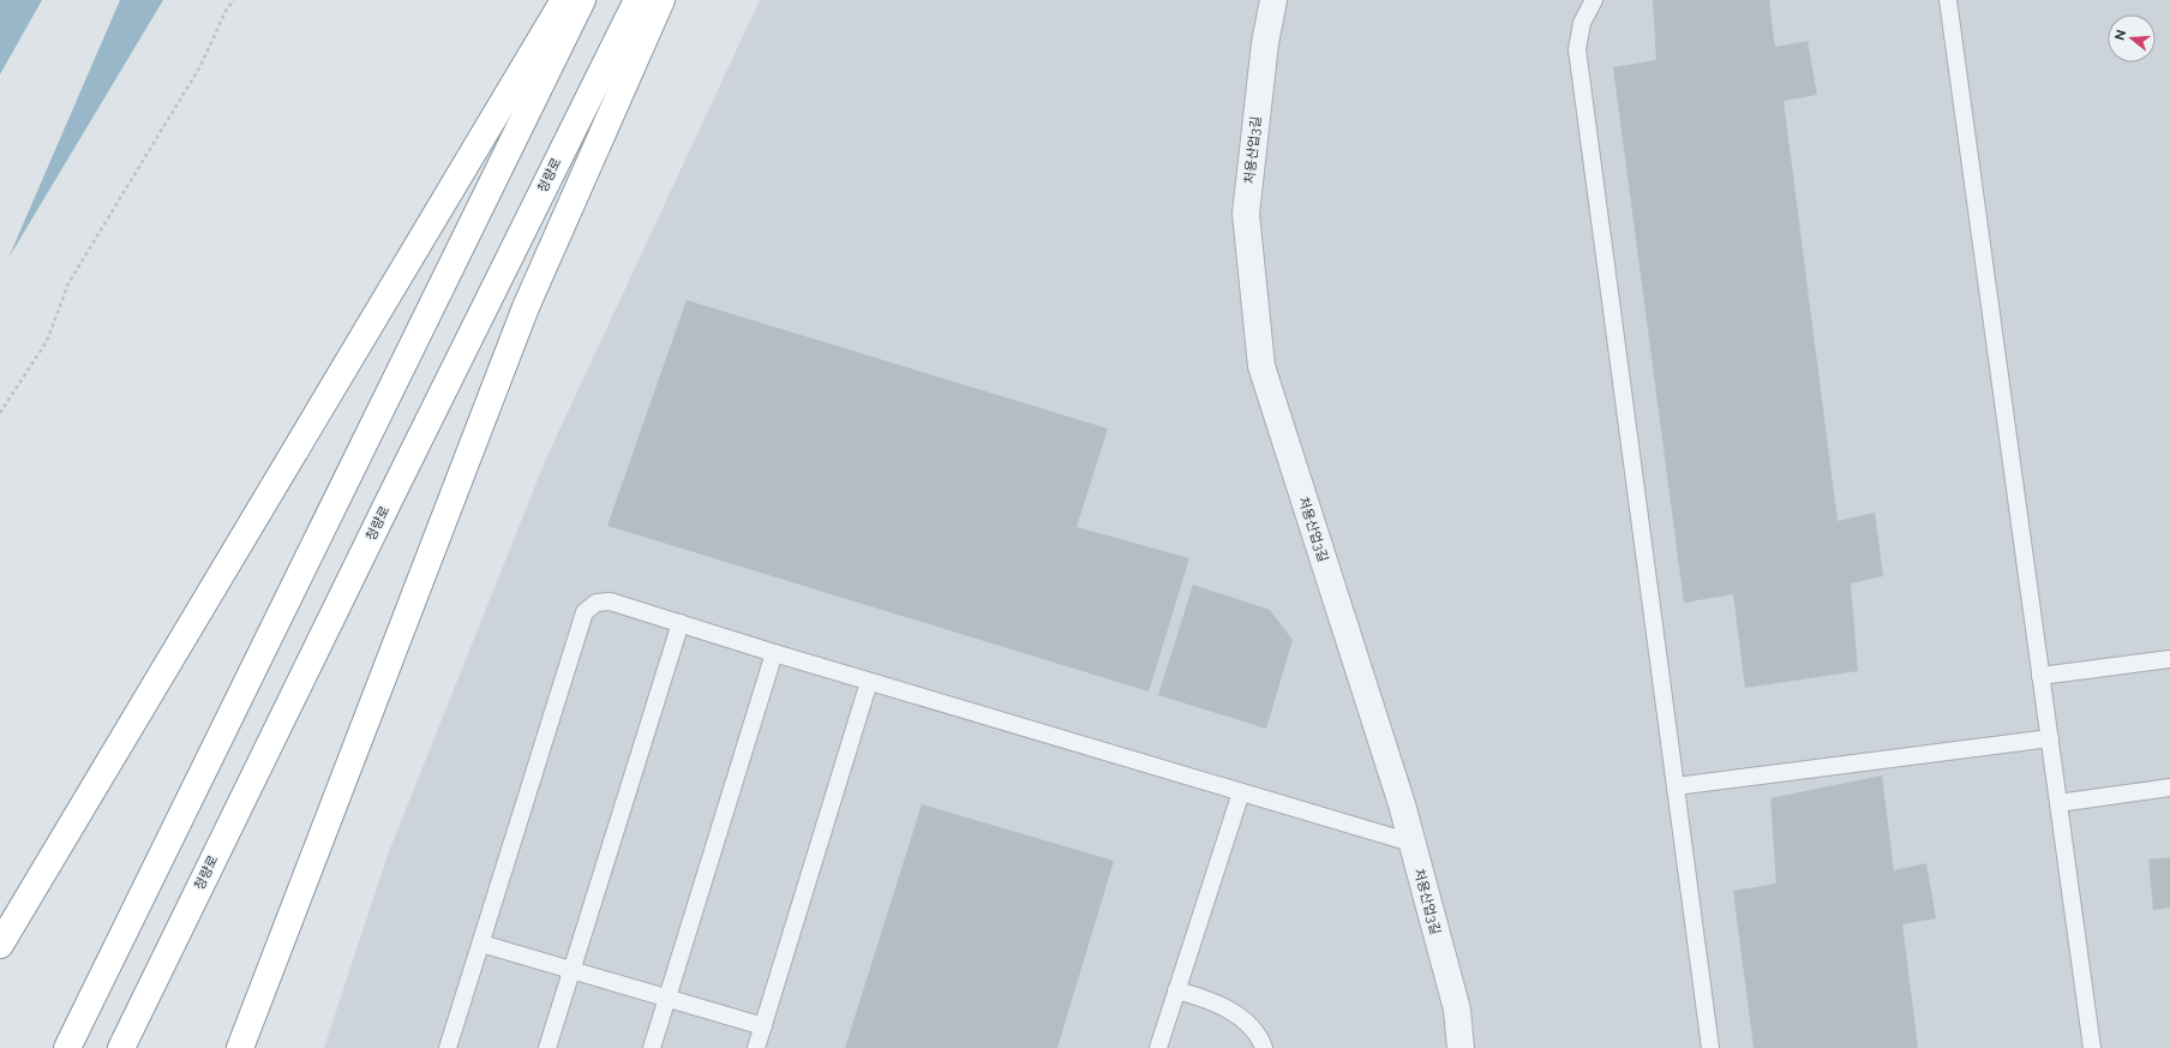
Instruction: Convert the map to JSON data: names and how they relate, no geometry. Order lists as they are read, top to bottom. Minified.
{"streets":{"highway":["청량로"],"street":["처용산업3길"]},"north":"left"}
